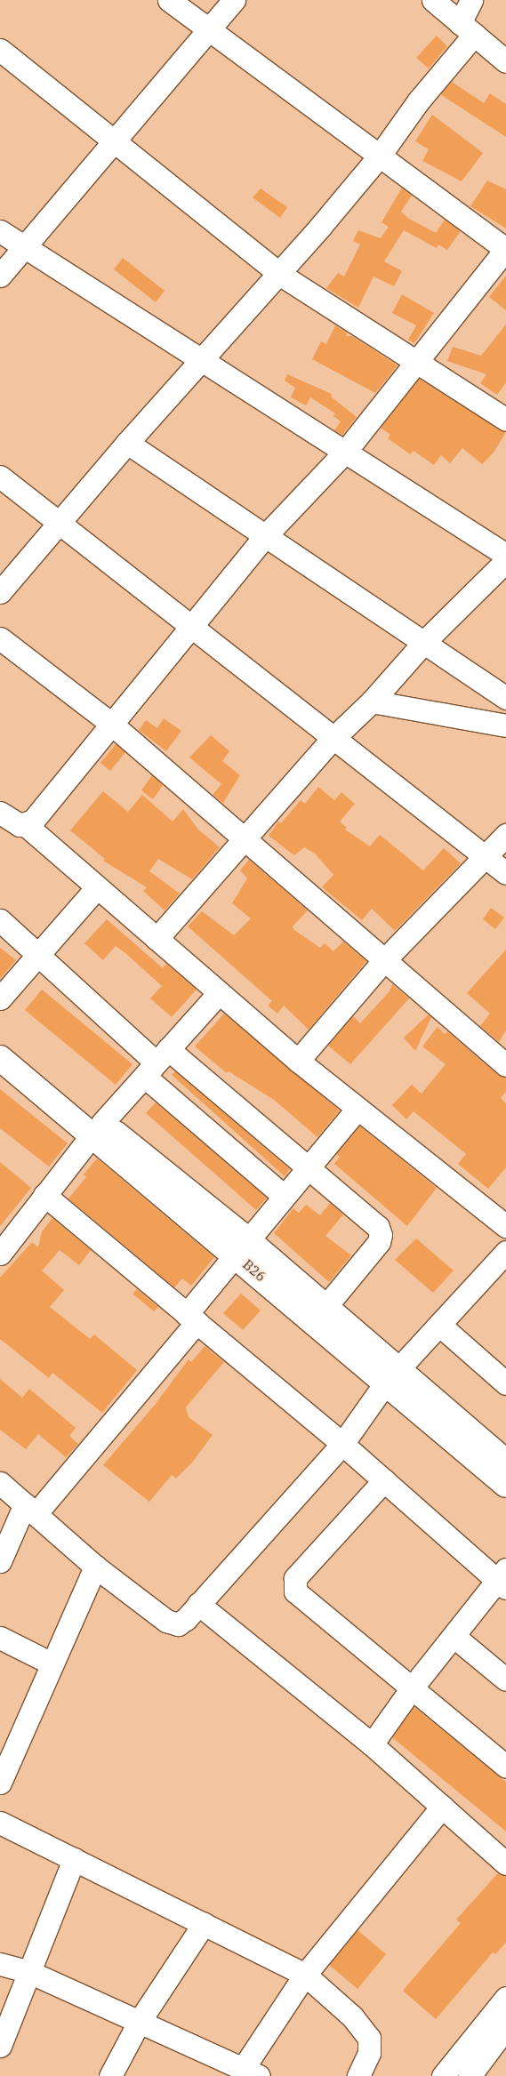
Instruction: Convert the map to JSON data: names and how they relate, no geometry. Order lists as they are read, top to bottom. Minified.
{"streets":{"highway":["B26"]}}
